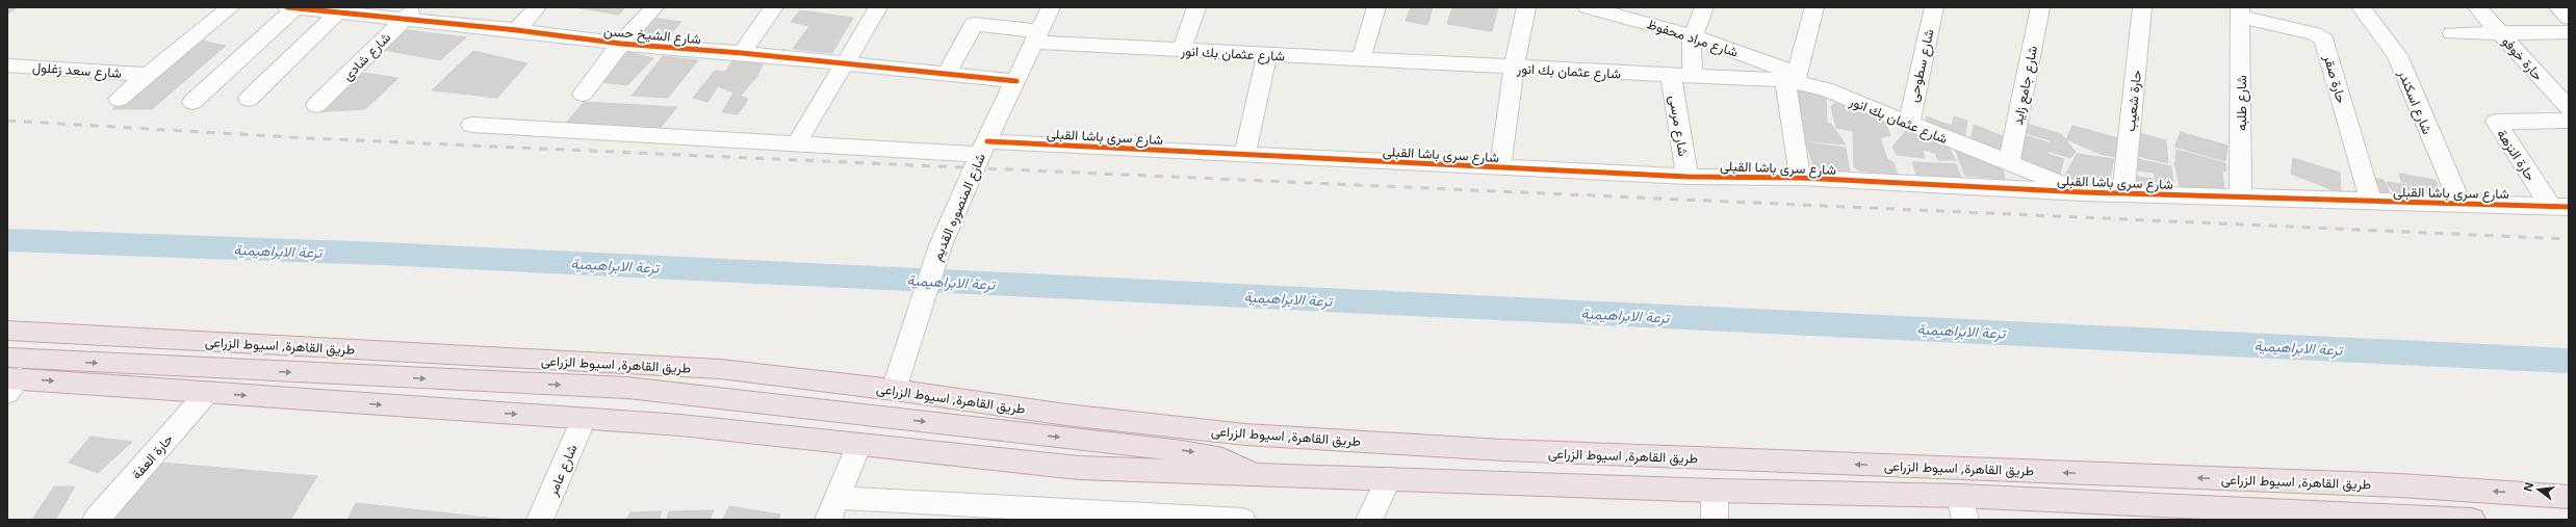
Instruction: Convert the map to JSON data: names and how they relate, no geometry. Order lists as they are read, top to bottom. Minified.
{"streets":{"highway":["طريق القاهرة, اسيوط الزراعى"],"street":["شارع الشيخ حسن","شارع مراد محفوظ","شارع عثمان بك انور","شارع شادى","حارة خوفو","شارع سطوحى","شارع سعد زغلول","حارة صقر","شارع جامع زايد","حارة شعيب","شارع اسكندر","شارع طلبه","شارع مرسى","شارع سرى باشا القبلى","حارة النزهة","شارع المنصوره القديم","حارة العفة","شارع عامر"]},"crossings":[["شارع الشيخ حسن","شارع عثمان بك انور"],["شارع الشيخ حسن","شارع شادى"],["شارع الشيخ حسن","شارع المنصوره القديم"],["شارع مراد محفوظ","شارع عثمان بك انور"],["شارع عثمان بك انور","شارع سطوحى"],["شارع عثمان بك انور","شارع جامع زايد"],["شارع عثمان بك انور","شارع مرسى"],["شارع عثمان بك انور","شارع سرى باشا القبلى"],["شارع عثمان بك انور","شارع المنصوره القديم"],["حارة صقر","شارع طلبه"],["حارة صقر","شارع سرى باشا القبلى"],["حارة شعيب","شارع سرى باشا القبلى"],["شارع اسكندر","شارع سرى باشا القبلى"],["شارع طلبه","شارع سرى باشا القبلى"],["شارع مرسى","شارع سرى باشا القبلى"],["شارع سرى باشا القبلى","حارة النزهة"],["شارع سرى باشا القبلى","شارع المنصوره القديم"],["شارع المنصوره القديم","طريق القاهرة, اسيوط الزراعى"],["طريق القاهرة, اسيوط الزراعى","حارة العفة"],["طريق القاهرة, اسيوط الزراعى","شارع عامر"]],"water":["ترعة الابراهيمية"],"north":"left"}
